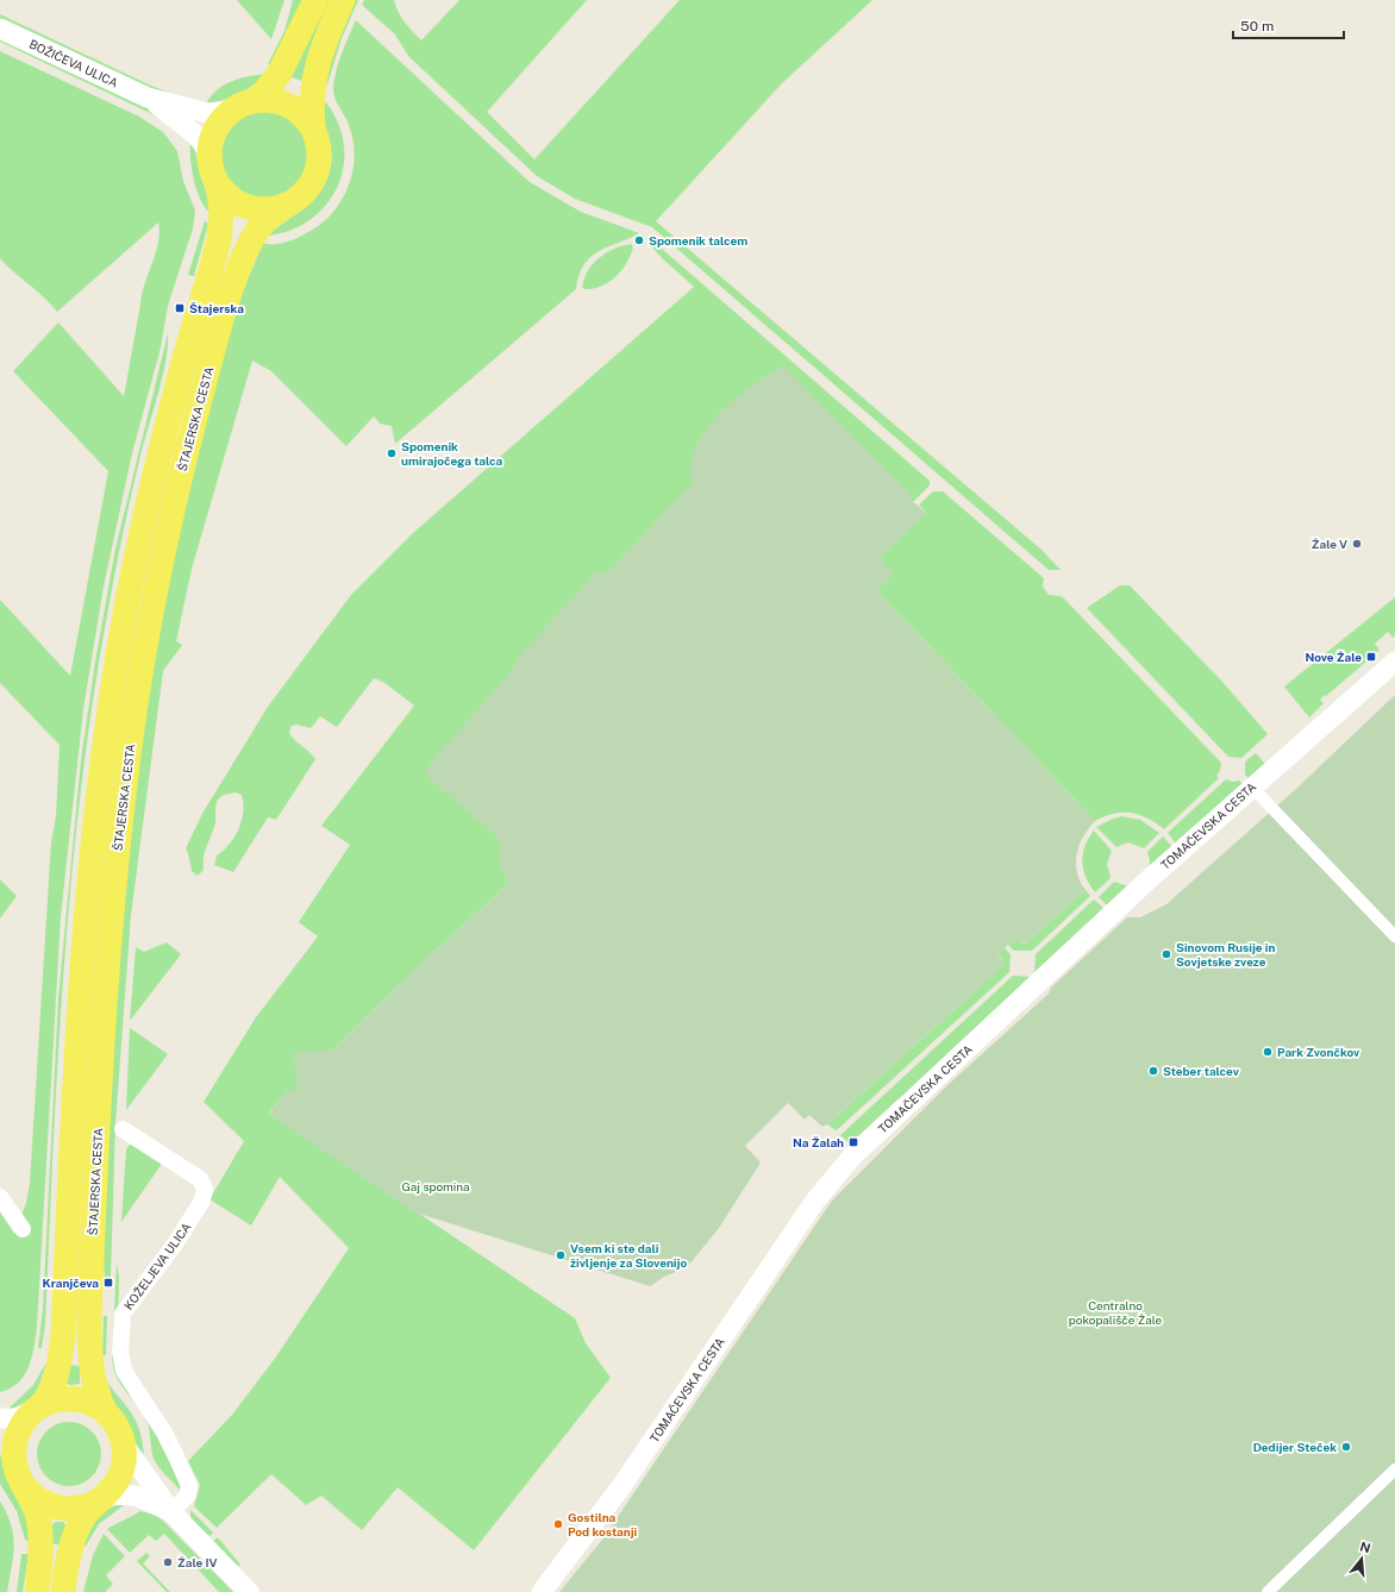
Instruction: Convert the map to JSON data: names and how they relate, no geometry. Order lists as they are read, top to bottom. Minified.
{"streets":{"main road":["ŠTAJERSKA CESTA"],"street":["BOŽIČEVA ULICA","TOMAČEVSKA CESTA","KOŽELJEVA ULICA"]},"crossings":[["BOŽIČEVA ULICA","ŠTAJERSKA CESTA"]],"parks":["Gaj spomina","Centralno pokopališče Žale"],"places":{"other":["Spomenik talcem","Spomenik umirajočega talca","Žale V","Sinovom Rusije in Sovjetske zveze","Park Zvončkov","Steber talcev","Vsem ki ste dali življenje za Slovenijo","Dedijer Steček","Gostilna Pod kostanji","Žale IV"],"transit":["Štajerska","Nove Žale","Na Žalah","Kranjčeva"]},"scale_bar":"50 m","north":"top"}
